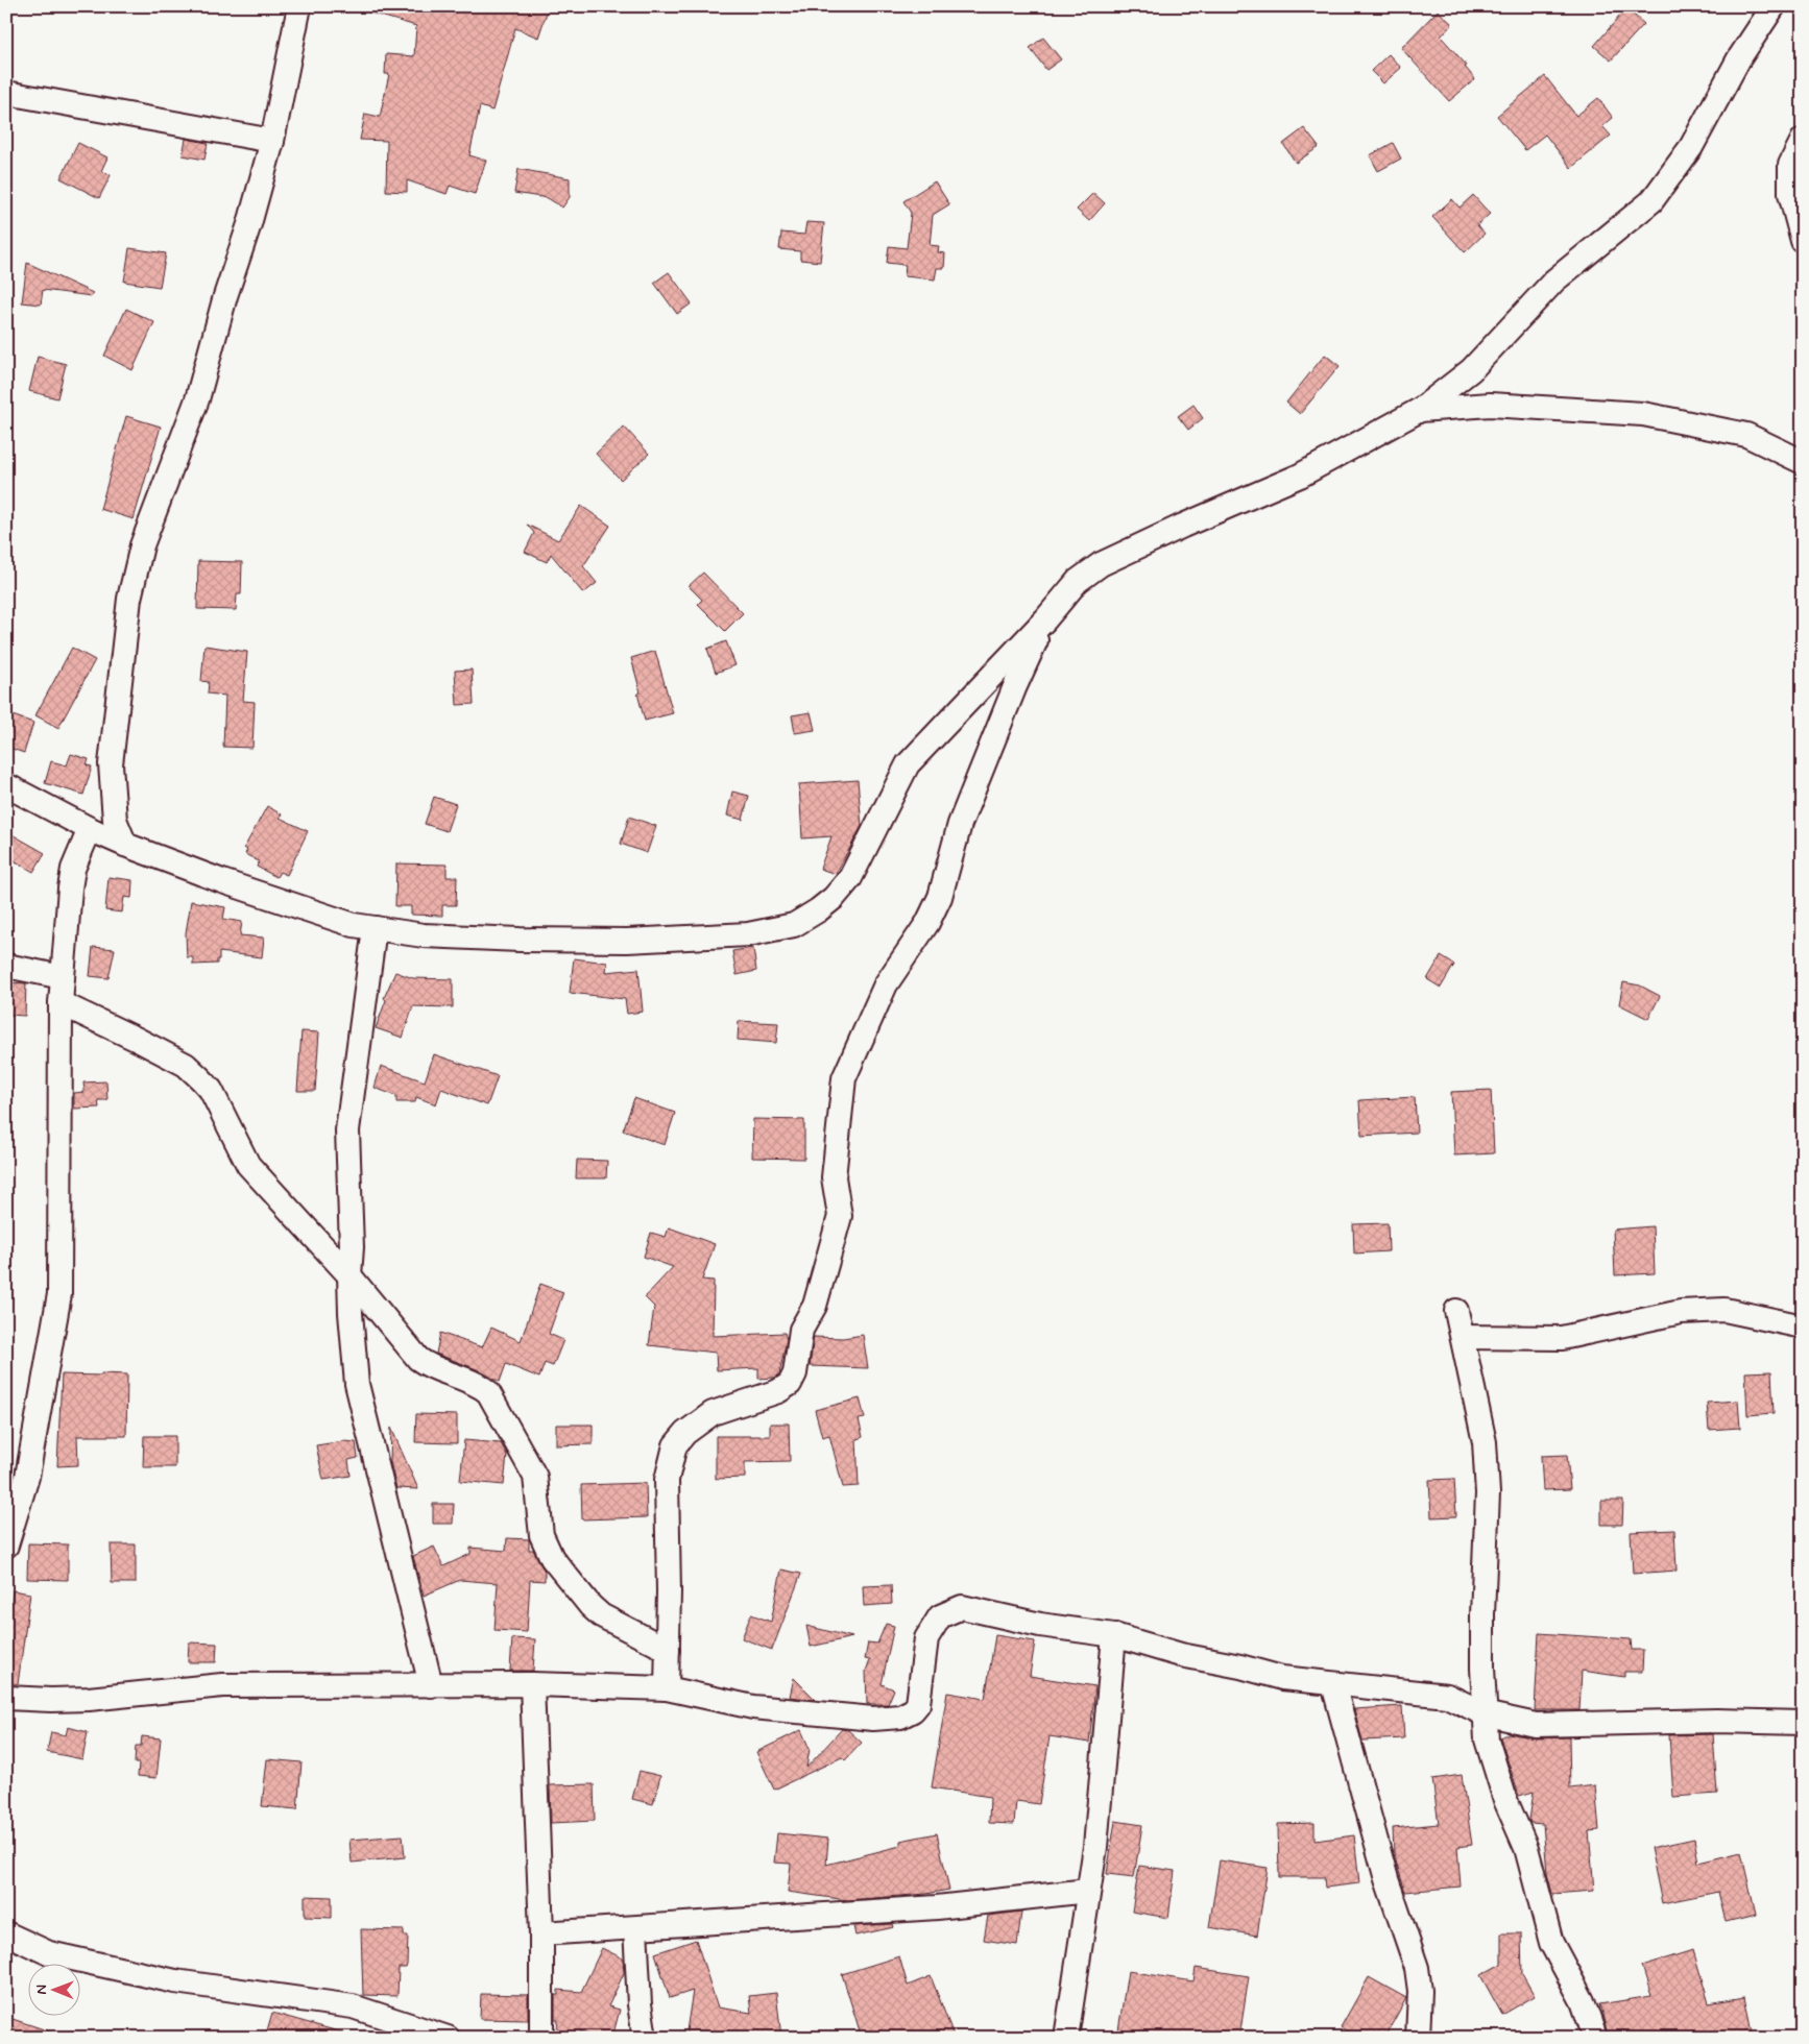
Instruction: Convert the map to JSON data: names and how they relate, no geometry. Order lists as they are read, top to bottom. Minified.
{"north":"left"}
